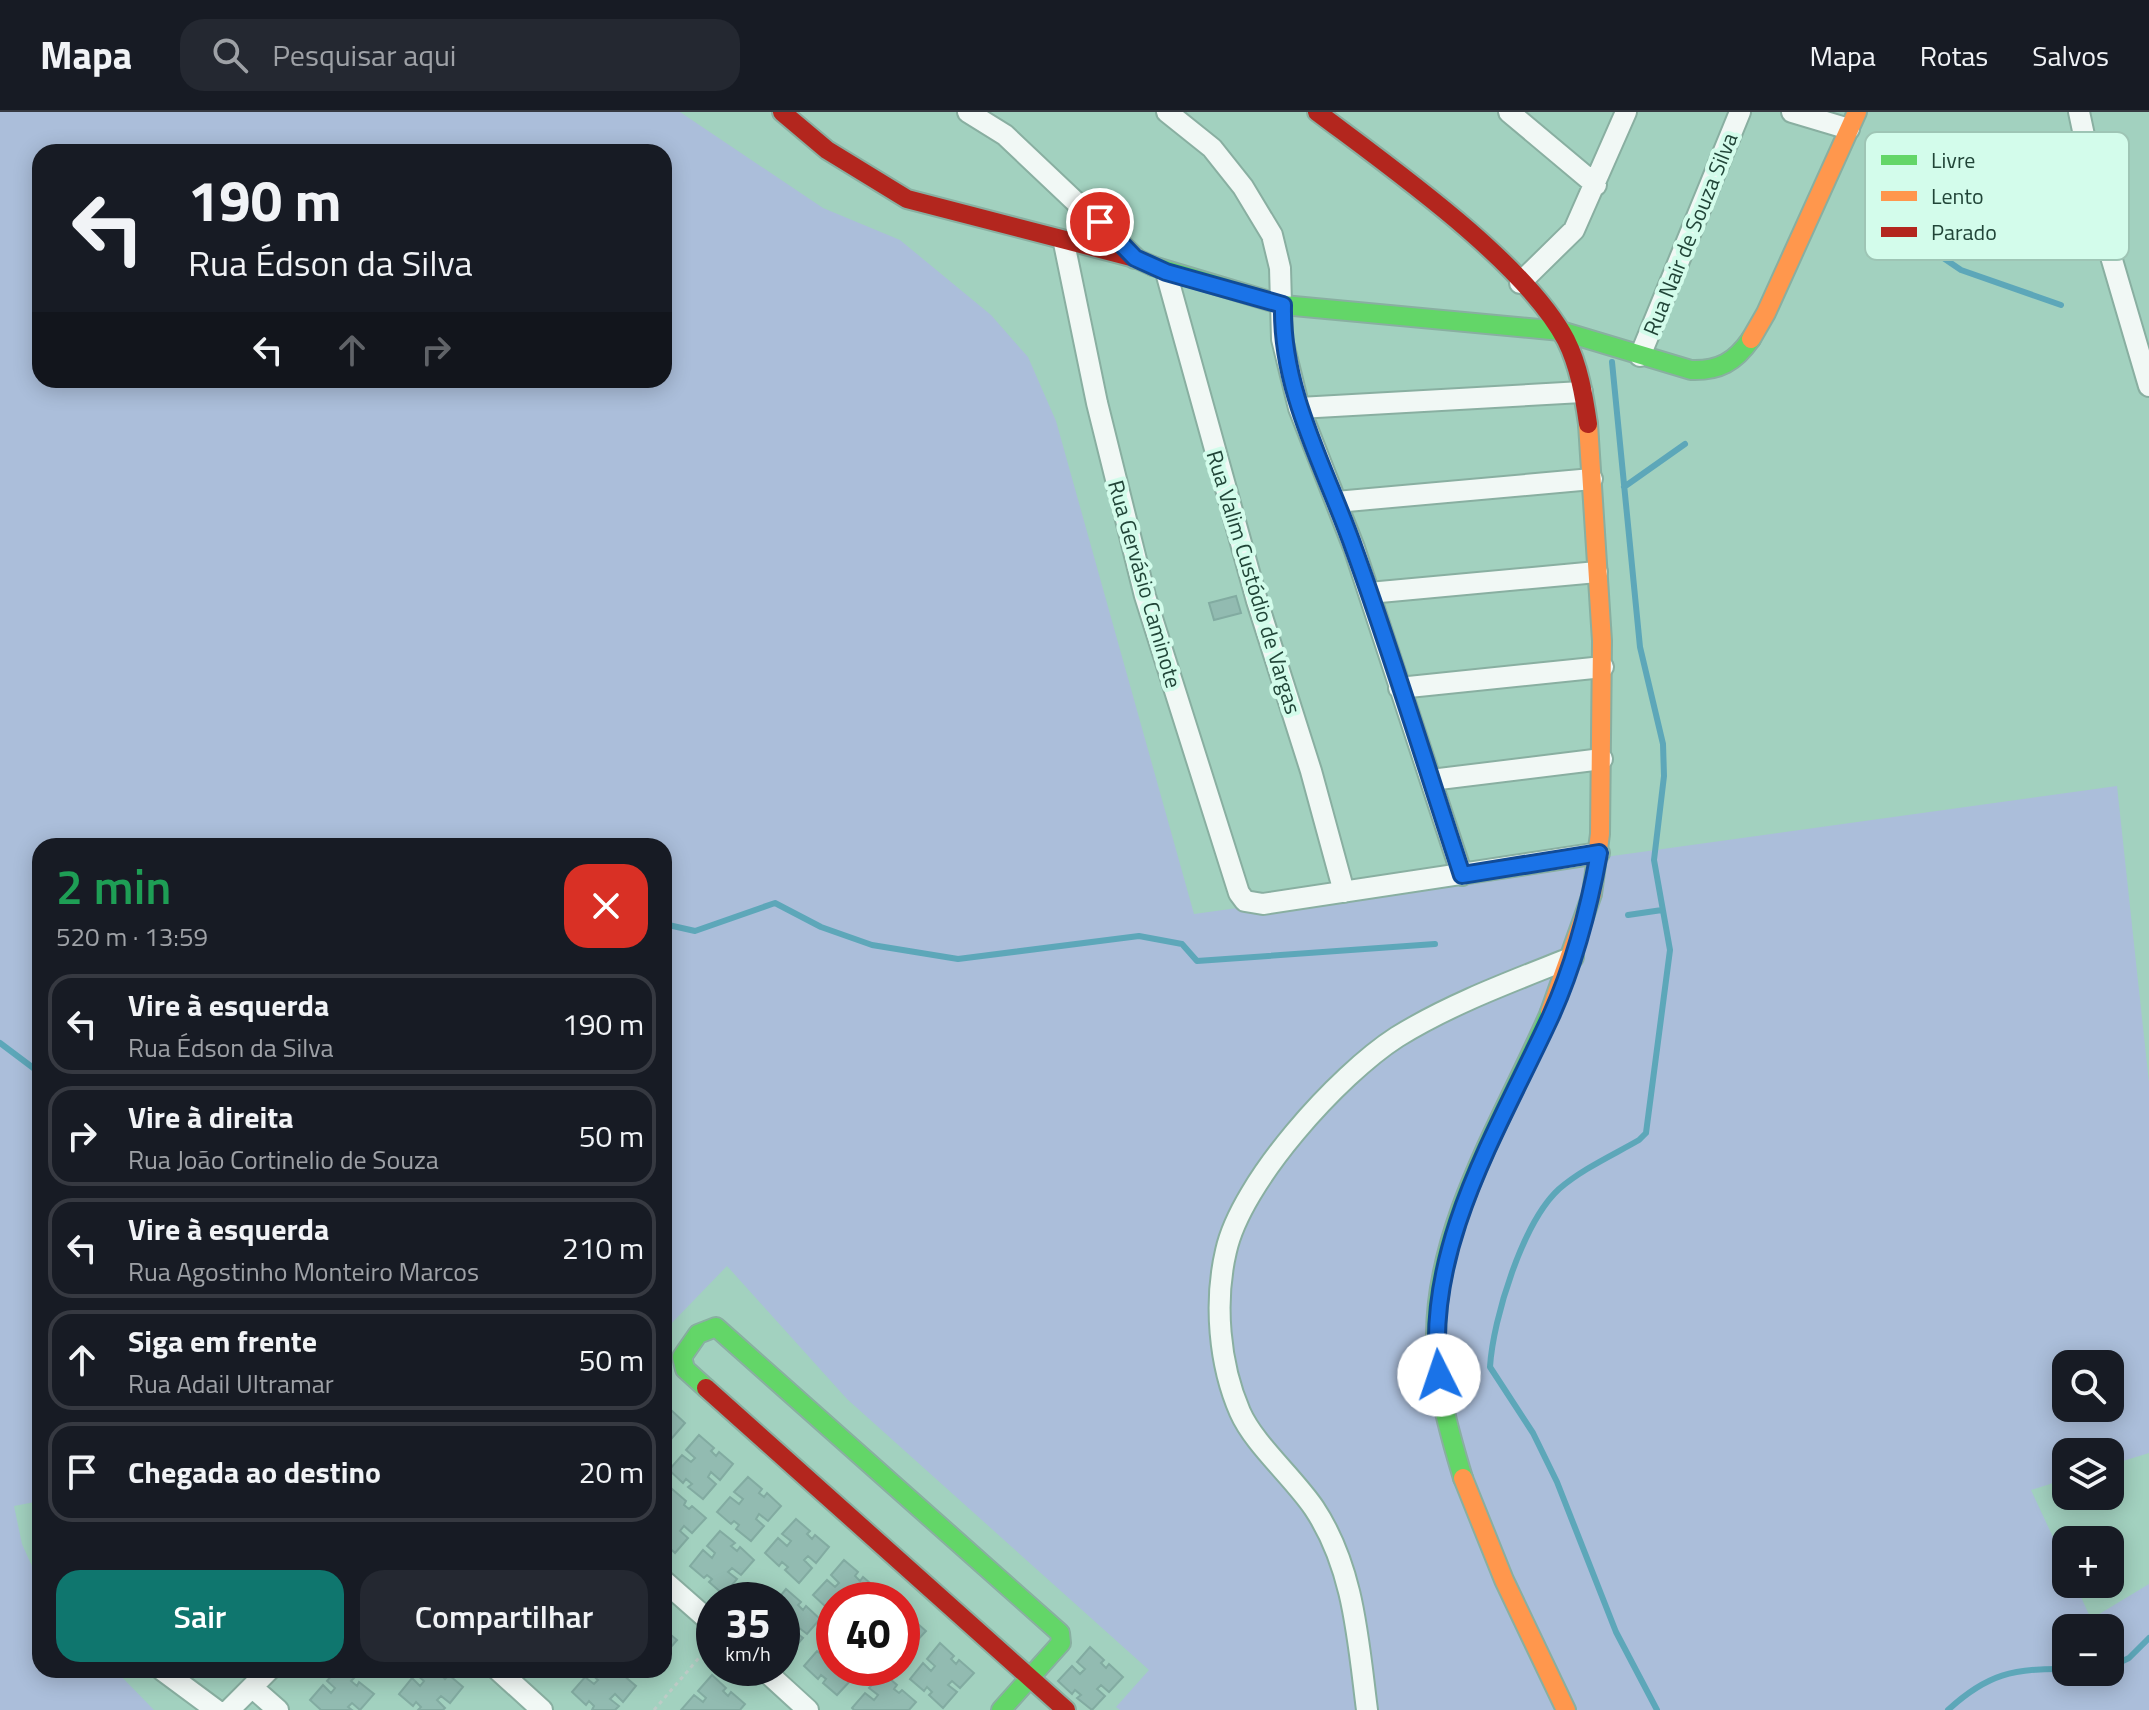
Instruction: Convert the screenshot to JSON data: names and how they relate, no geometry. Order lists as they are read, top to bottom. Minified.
{"streets":{"street":["Rua Nair de Souza Silva","Rua Valim Custódio de Vargas","Rua Gervásio Caminote"]},"crossings":[["Rua Valim Custódio de Vargas","Rua Gervásio Caminote"]],"legend":["Livre","Lento","Parado"],"page":{"header":"Mapa","search":"Pesquisar aqui","nav":["Mapa","Rotas","Salvos"],"turn":["190 m","Rua Édson da Silva"],"heading":["2 min","520 m · 13:59"],"list":[{"name":"Vire à esquerda","note":"Rua Édson da Silva","value":"190 m"},{"name":"Vire à direita","note":"Rua João Cortinelio de Souza","value":"50 m"},{"name":"Vire à esquerda","note":"Rua Agostinho Monteiro Marcos","value":"210 m"},{"name":"Siga em frente","note":"Rua Adail Ultramar","value":"50 m"},{"name":"Chegada ao destino","value":"20 m"}],"map_buttons":["+","−"],"buttons":["Sair","Compartilhar"],"speed":"35 km/h","limit":"40"}}
